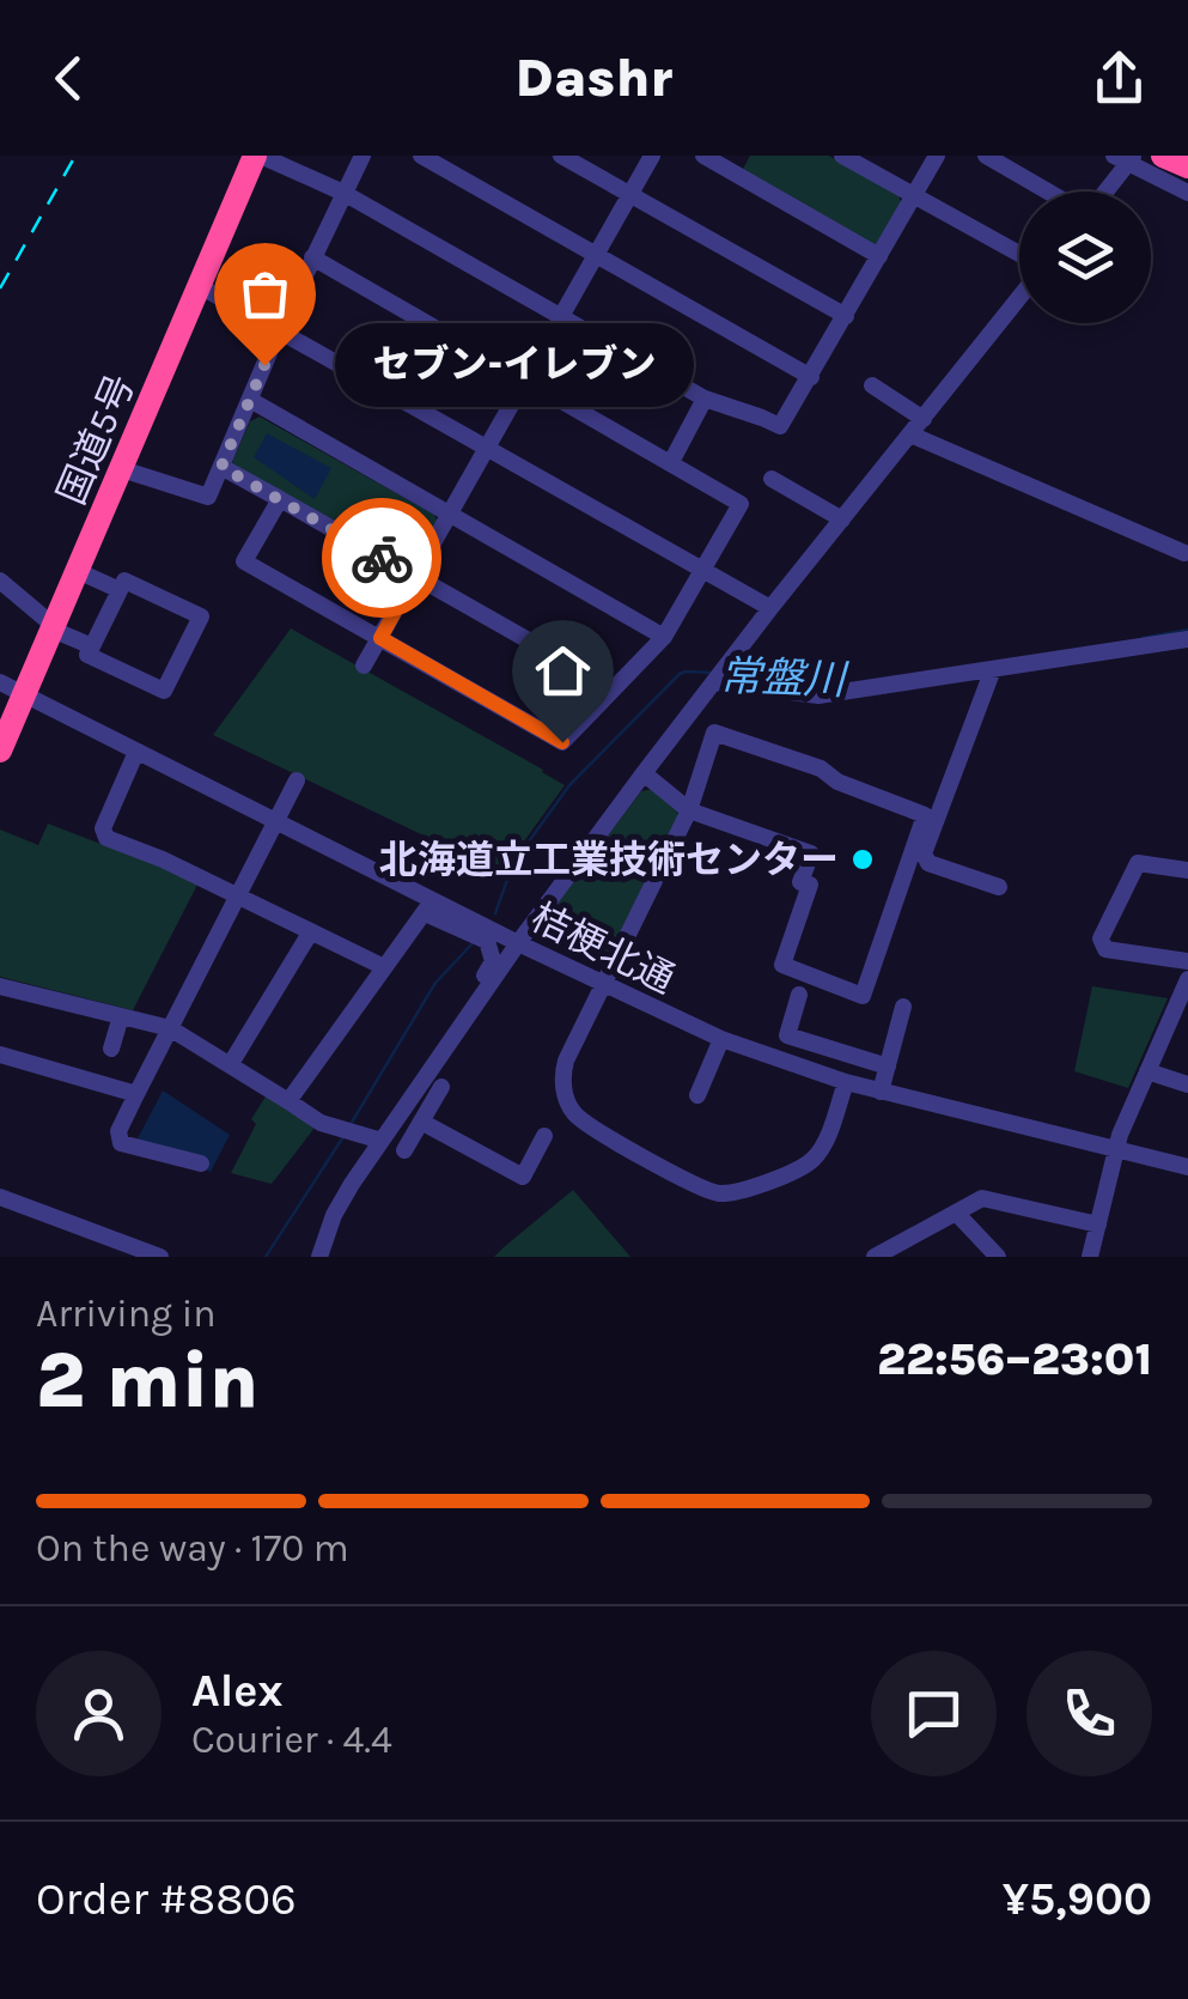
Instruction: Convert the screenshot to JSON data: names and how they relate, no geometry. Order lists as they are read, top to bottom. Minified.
{"streets":{"highway":["国道5号"],"street":["桔梗北通"]},"crossings":[["国道5号","桔梗北通"]],"water":["常盤川"],"places":["セブン-イレブン","北海道立工業技術センター"],"page":{"header":"Dashr","bubble":"セブン-イレブン","heading":["2 min","Arriving in","22:56–23:01"],"panel":["Alex","Courier · 4.4","Order #8806","¥5,900"],"bar":"On the way · 170 m"}}
